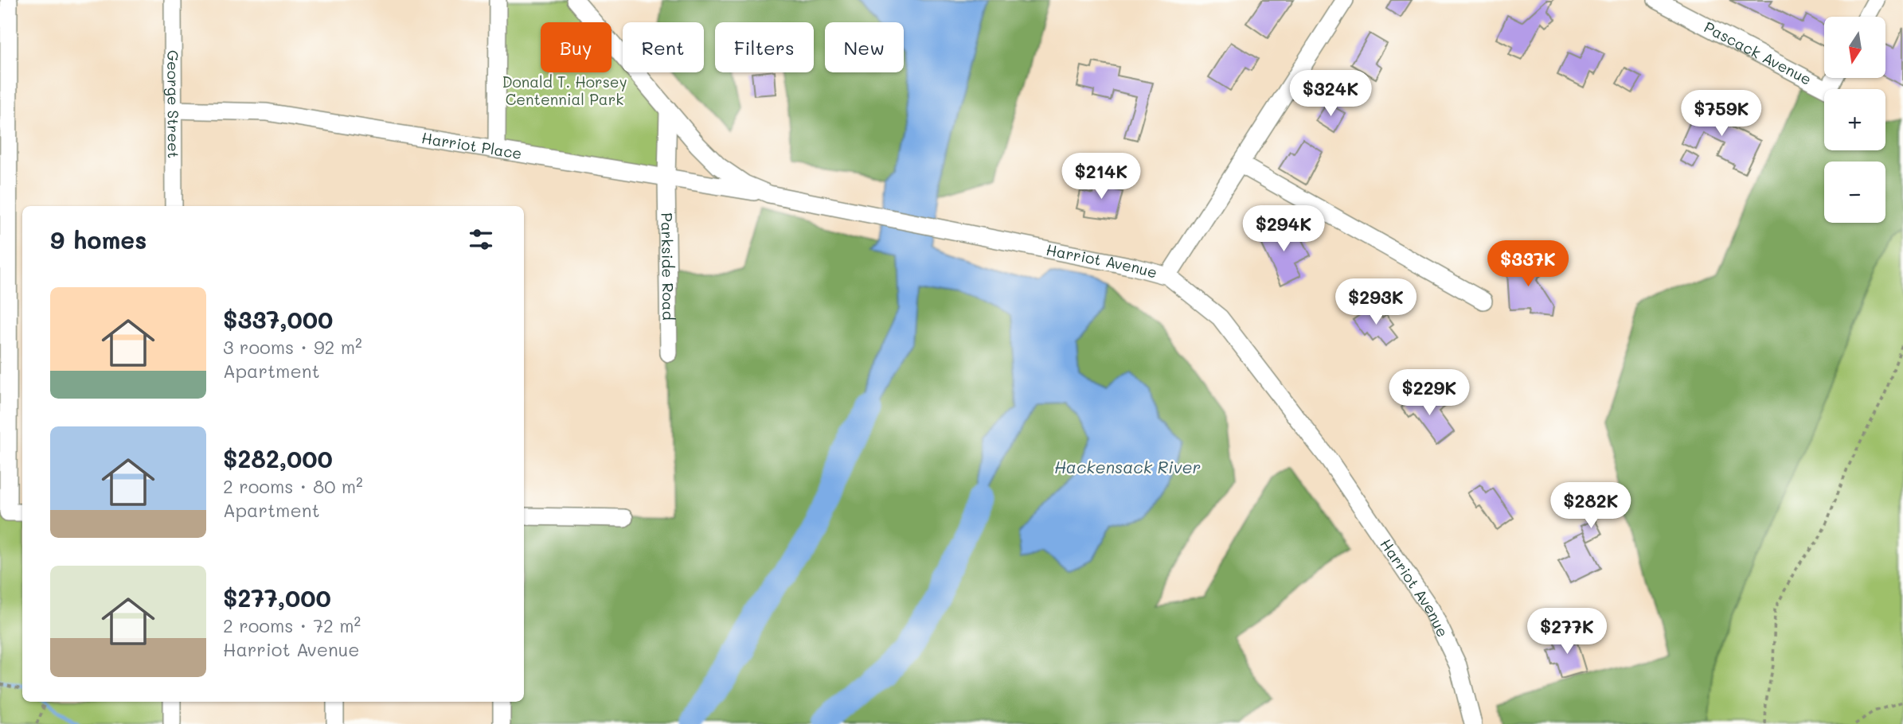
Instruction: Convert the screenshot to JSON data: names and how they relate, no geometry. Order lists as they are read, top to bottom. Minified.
{"streets":{"street":["Pascack Avenue","George Street","Harriot Place","Harriot Avenue","Parkside Road"]},"crossings":[["George Street","Harriot Place"],["Harriot Place","Harriot Avenue"],["Harriot Place","Parkside Road"],["Harriot Avenue","Parkside Road"]],"water":["Hackensack River"],"parks":["Donald T. Horsey Centennial Park"],"north":"bottom","page":{"map_buttons":["+","−"],"chip":["Buy","Rent","Filters","New"],"price":["$324K","$759K","$214K","$294K","$337K","$293K","$229K","$282K","$277K"],"heading":"9 homes","list":[{"name":"$337,000","note":"3 rooms · 92 m² · Apartment"},{"name":"$282,000","note":"2 rooms · 80 m² · Apartment"},{"name":"$277,000","note":"2 rooms · 72 m² · Harriot Avenue"}]}}
